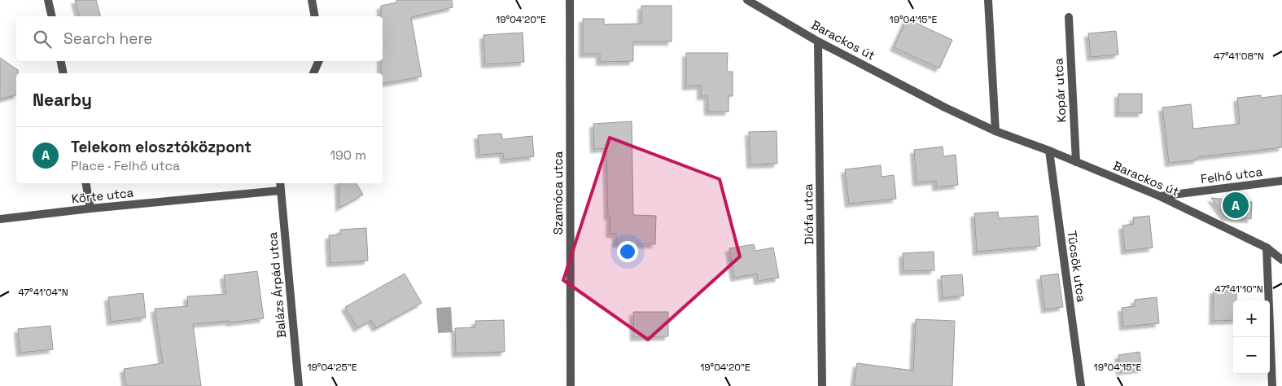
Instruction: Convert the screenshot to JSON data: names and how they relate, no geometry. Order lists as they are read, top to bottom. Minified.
{"streets":{"street":["Barackos út","Kopár utca","Felhő utca","Szamóca utca","Körte utca","Diófa utca","Tücsök utca","Balázs Árpád utca"]},"crossings":[["Barackos út","Kopár utca"],["Barackos út","Felhő utca"],["Barackos út","Diófa utca"],["Barackos út","Tücsök utca"],["Körte utca","Balázs Árpád utca"]],"page":{"search":"Search here","heading":"Nearby","list":[{"mark":"A","name":"Telekom elosztóközpont","note":"Place · Felhő utca","value":"190 m"}],"pins":"A","map_buttons":["+","−"]},"coordinates":["19°04'20\"E","19°04'15\"E","47°41'08\"N","47°41'10\"N","47°41'04\"N","19°04'25\"E"]}
